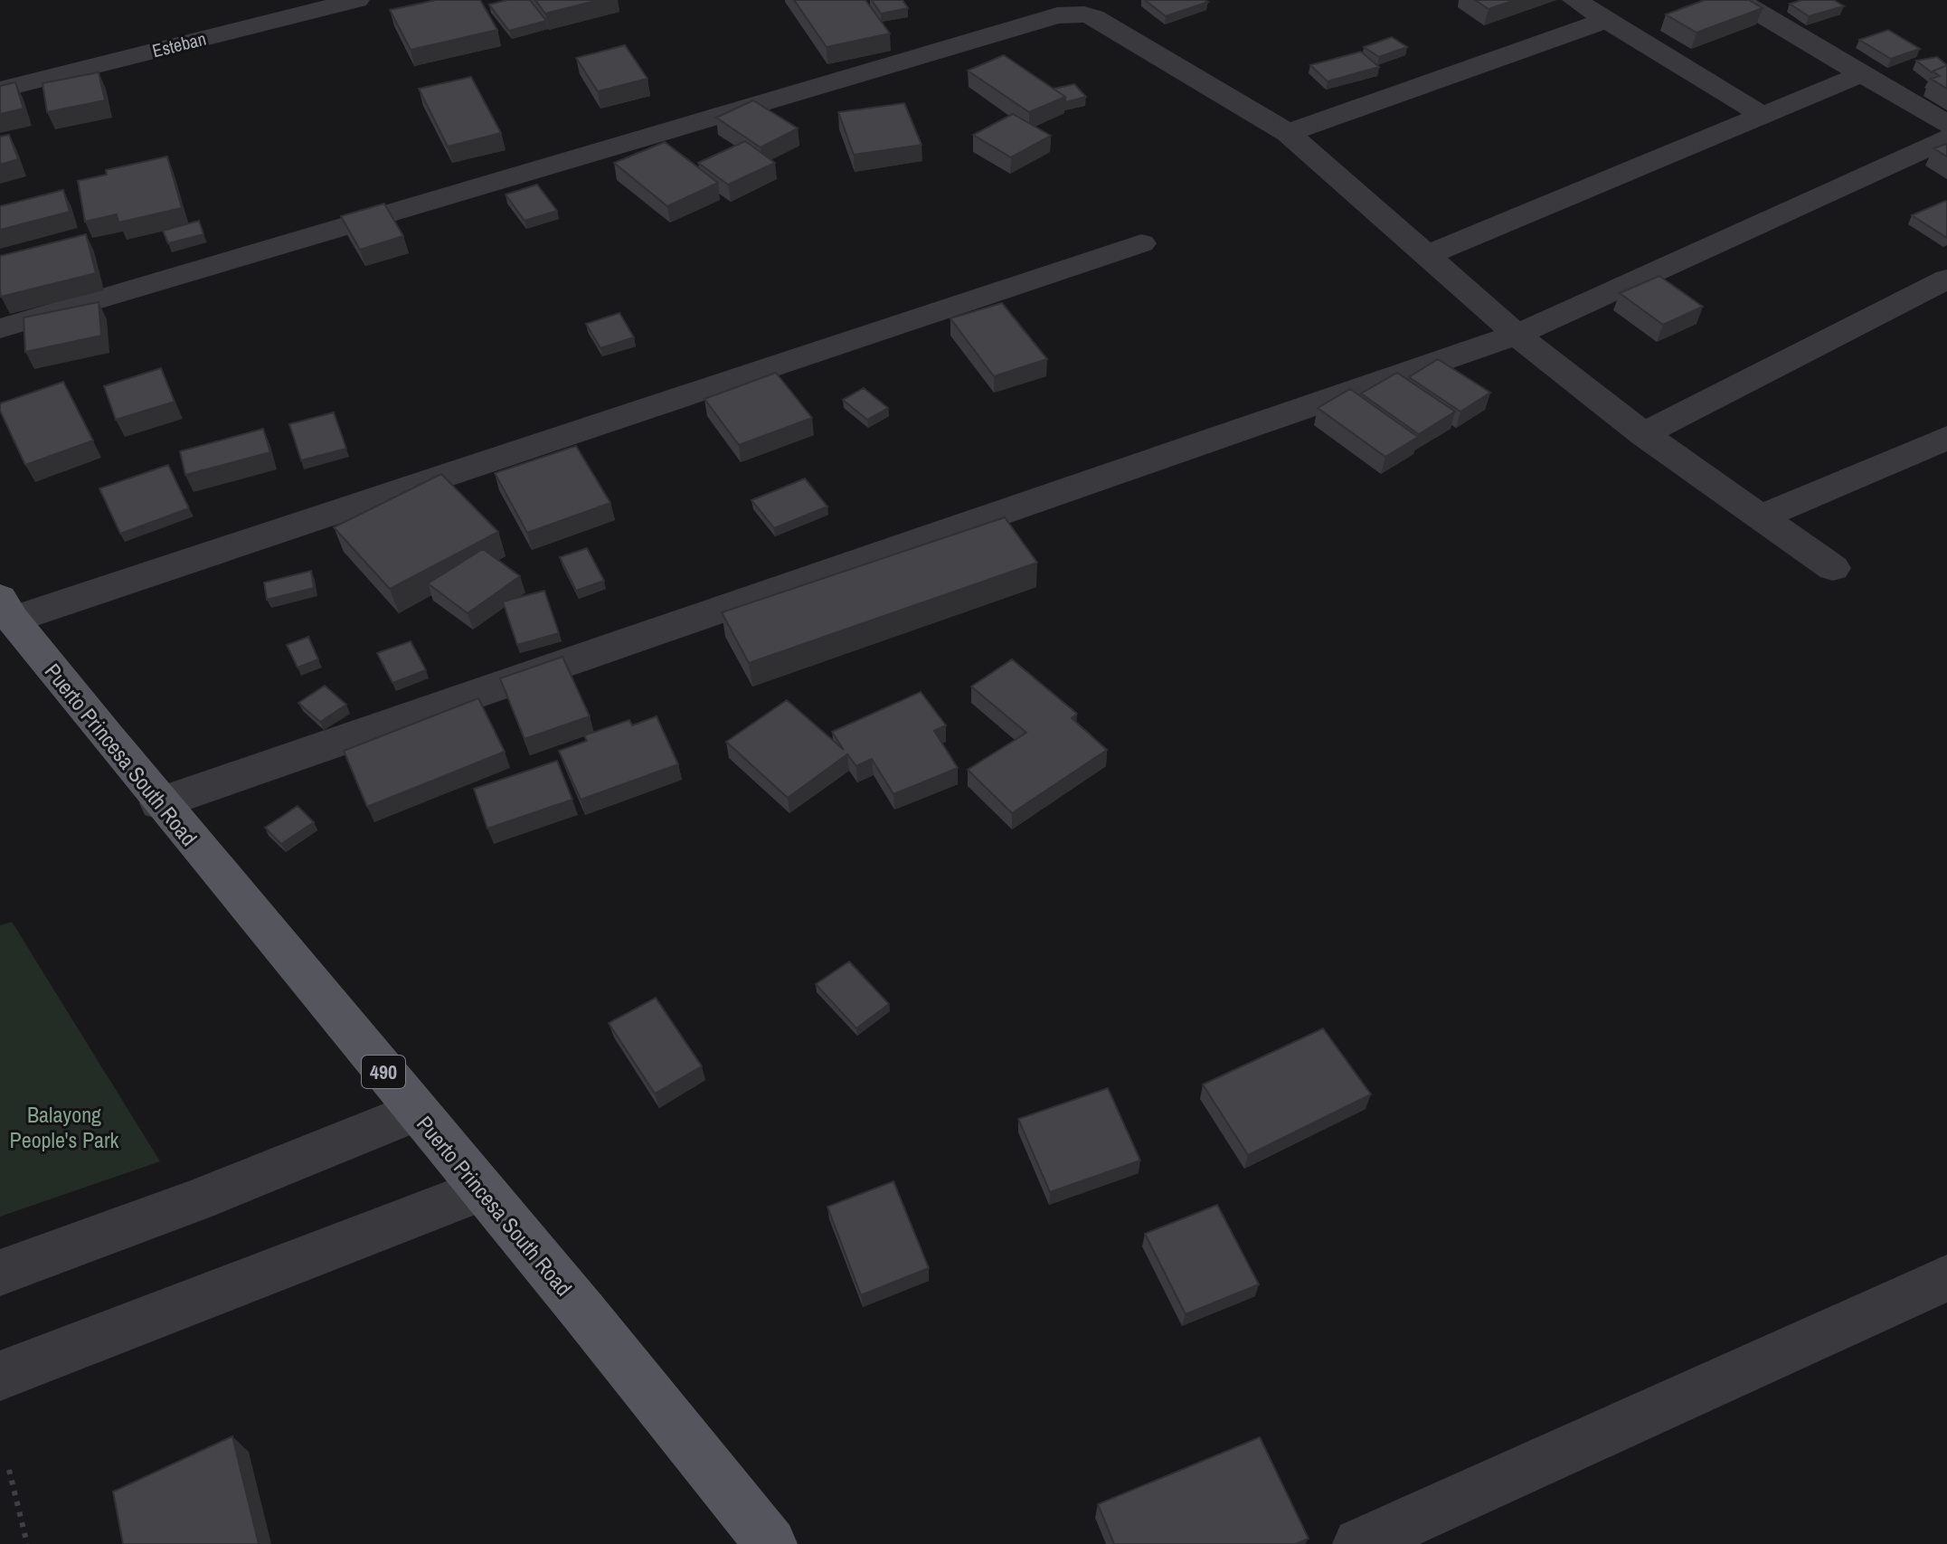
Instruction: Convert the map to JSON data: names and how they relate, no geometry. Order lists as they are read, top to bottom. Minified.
{"streets":{"main road":["Puerto Princesa South Road","490"],"street":["Esteban"]},"parks":["Balayong People's Park"]}
